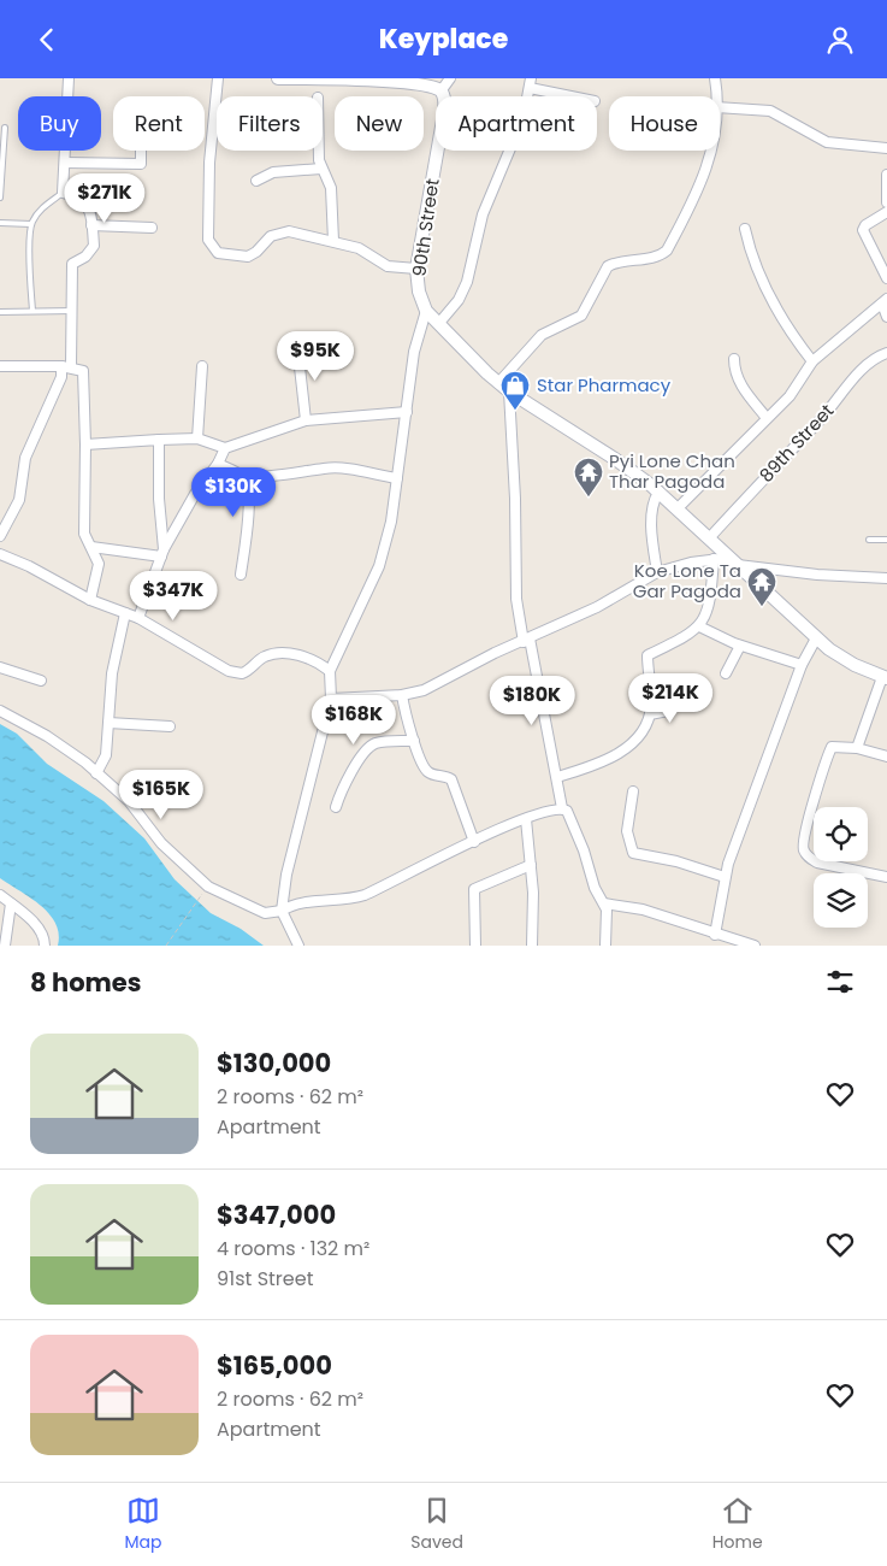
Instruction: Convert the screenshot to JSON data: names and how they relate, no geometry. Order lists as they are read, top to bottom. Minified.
{"streets":{"street":["90th Street","89th Street"]},"crossings":[["90th Street","89th Street"]],"places":{"shop":["Star Pharmacy"],"temple":["Pyi Lone Chan Thar Pagoda","Koe Lone Ta Gar Pagoda"]},"page":{"header":"Keyplace","chip":["Buy","Rent","Filters","New","Apartment","House"],"price":["$271K","$95K","$130K","$347K","$214K","$180K","$168K","$165K"],"heading":"8 homes","list":[{"name":"$130,000","note":"2 rooms · 62 m² · Apartment"},{"name":"$347,000","note":"4 rooms · 132 m² · 91st Street"},{"name":"$165,000","note":"2 rooms · 62 m² · Apartment"}],"tabs":["Map","Saved","Home"]}}
